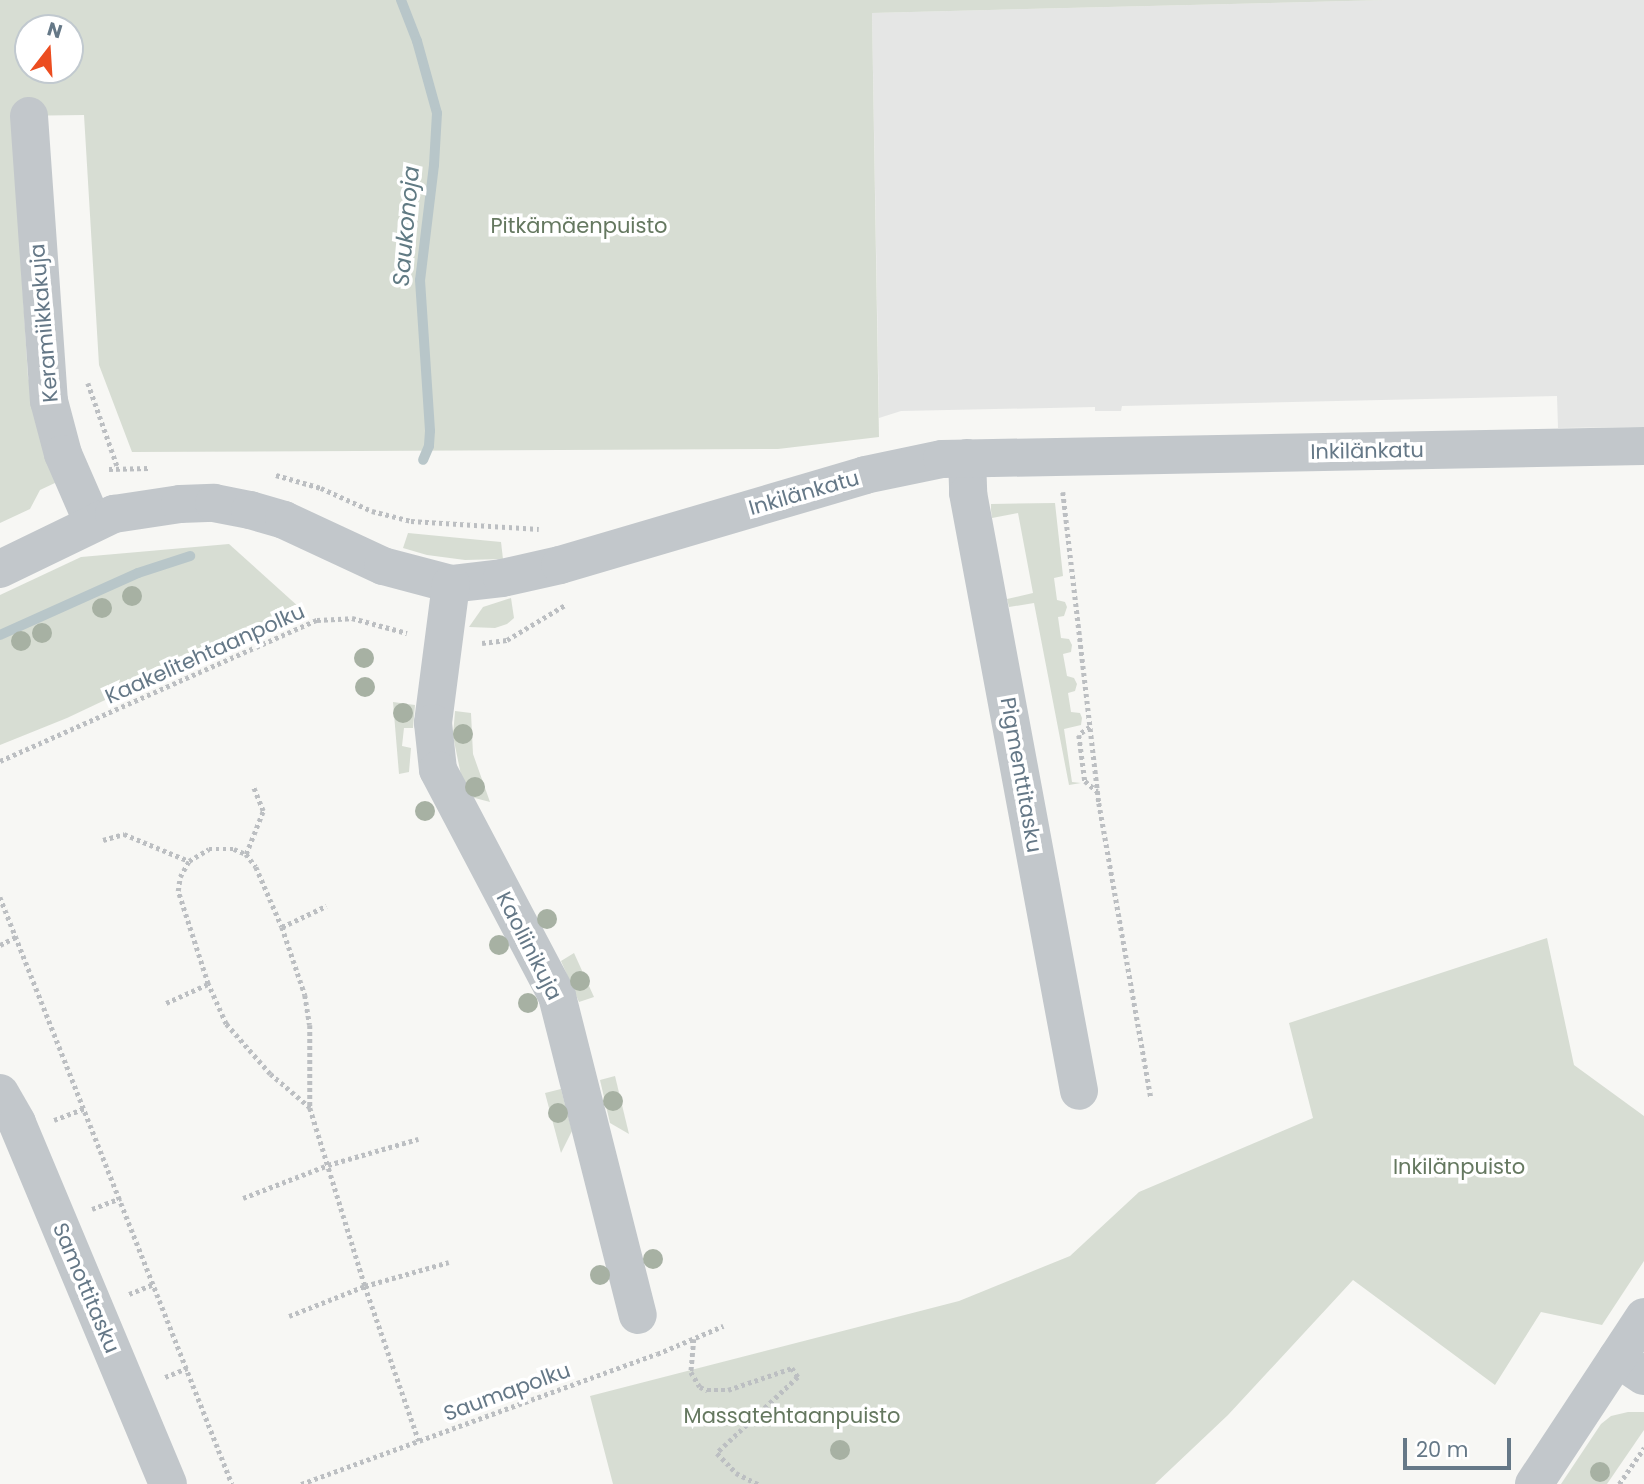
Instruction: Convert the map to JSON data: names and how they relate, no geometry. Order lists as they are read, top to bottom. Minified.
{"streets":{"street":["Keramiikkakuja","Inkilänkatu","Pigmenttitasku","Kaoliinikuja","Samottitasku"],"path":["Kaakelitehtaanpolku","Saumapolku"]},"crossings":[["Keramiikkakuja","Inkilänkatu"],["Inkilänkatu","Pigmenttitasku"],["Inkilänkatu","Kaoliinikuja"]],"water":["Saukonoja"],"parks":["Pitkämäenpuisto","Inkilänpuisto","Massatehtaanpuisto"],"scale_bar":"20 m","north":"top"}
